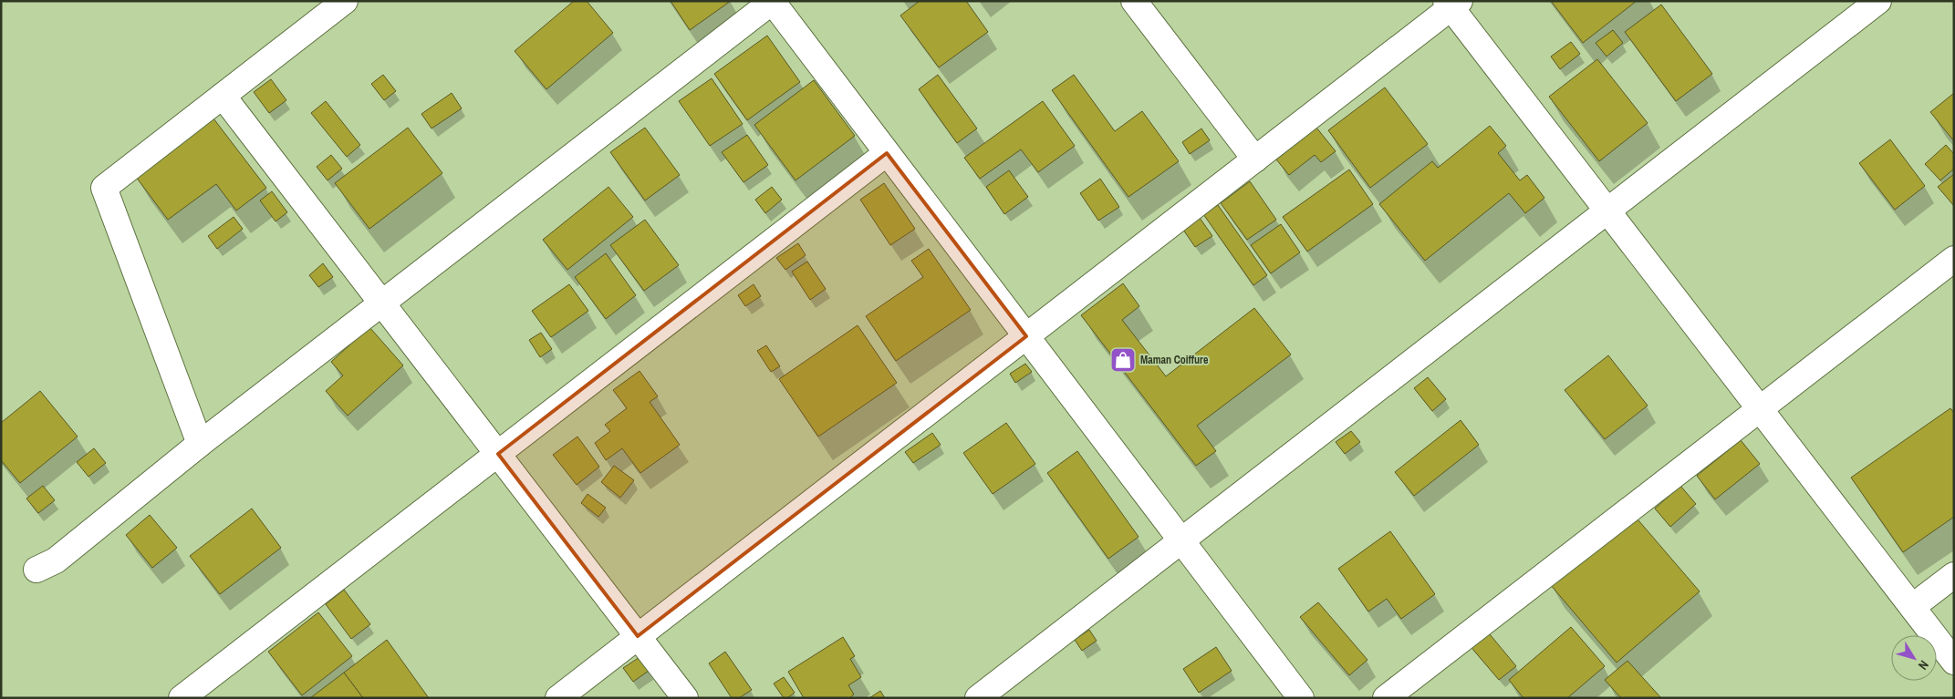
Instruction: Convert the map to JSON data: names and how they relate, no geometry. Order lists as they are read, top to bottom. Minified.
{"places":{"shop":["Maman Coiffure"]},"north":"bottom right"}
